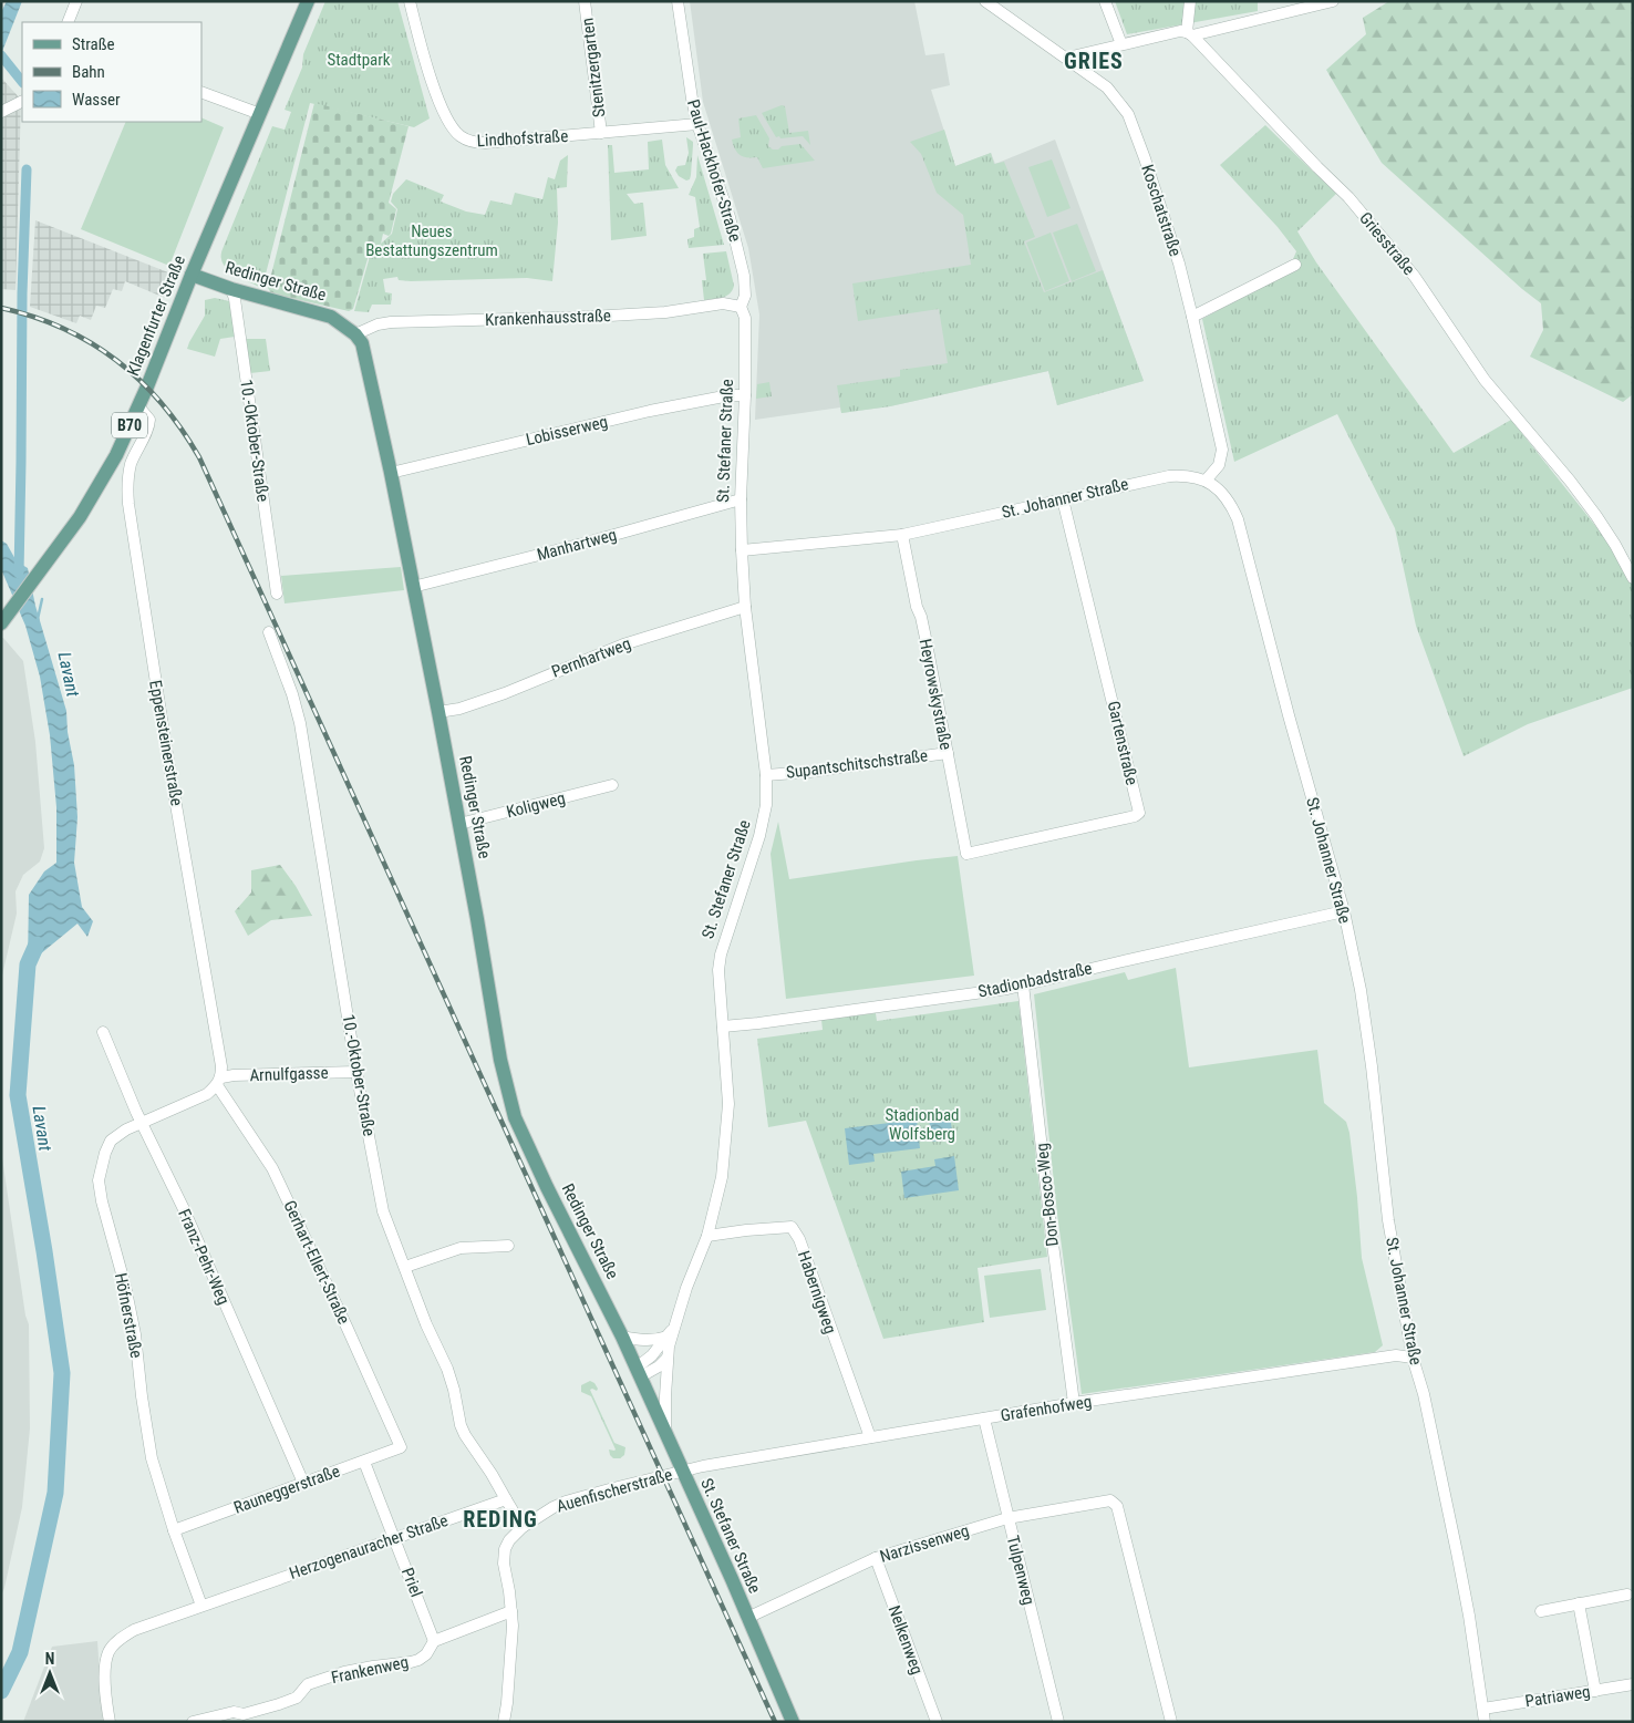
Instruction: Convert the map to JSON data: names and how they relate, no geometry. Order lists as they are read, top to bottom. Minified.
{"streets":{"main road":["Redinger Straße","Klagenfurter Straße","B70","St. Stefaner Straße"],"street":["Stenitzergarten","Lindhofstraße","Paul-Hackhofer-Straße","Koschatstraße","Griesstraße","Krankenhausstraße","Lobisserweg","10.-Oktober-Straße","St. Johanner Straße","Manhartweg","Pernhartweg","Heyrowskystraße","Eppensteinerstraße","Gartenstraße","Supantschitschstraße","Koligweg","Stadionbadstraße","Arnulfgasse","Don-Bosco-Weg","Franz-Pehr-Weg","Gerhart-Ellert-Straße","Habernigweg","Höfnerstraße","Grafenhofweg","Rauneggerstraße","Auenfischerstraße","Narzissenweg","Herzogenauracher Straße","Tulpenweg","Priel","Nelkenweg","Frankenweg","Patriaweg"]},"crossings":[["Stenitzergarten","Lindhofstraße"],["Lindhofstraße","Paul-Hackhofer-Straße"],["Paul-Hackhofer-Straße","Krankenhausstraße"],["Paul-Hackhofer-Straße","St. Stefaner Straße"],["Koschatstraße","St. Johanner Straße"],["Redinger Straße","Klagenfurter Straße"],["Redinger Straße","Krankenhausstraße"],["Redinger Straße","Lobisserweg"],["Redinger Straße","10.-Oktober-Straße"],["Redinger Straße","St. Stefaner Straße"],["Redinger Straße","Manhartweg"],["Redinger Straße","Pernhartweg"],["Redinger Straße","Koligweg"],["Klagenfurter Straße","Eppensteinerstraße"],["Krankenhausstraße","St. Stefaner Straße"],["Lobisserweg","St. Stefaner Straße"],["10.-Oktober-Straße","Arnulfgasse"],["10.-Oktober-Straße","Herzogenauracher Straße"],["St. Stefaner Straße","St. Johanner Straße"],["St. Stefaner Straße","Manhartweg"],["St. Stefaner Straße","Pernhartweg"],["St. Stefaner Straße","Supantschitschstraße"],["St. Stefaner Straße","Stadionbadstraße"],["St. Stefaner Straße","Habernigweg"],["St. Stefaner Straße","Grafenhofweg"],["St. Stefaner Straße","Auenfischerstraße"],["St. Stefaner Straße","Narzissenweg"],["St. Johanner Straße","Heyrowskystraße"],["St. Johanner Straße","Gartenstraße"],["St. Johanner Straße","Stadionbadstraße"],["St. Johanner Straße","Grafenhofweg"],["St. Johanner Straße","Patriaweg"],["Heyrowskystraße","Gartenstraße"],["Heyrowskystraße","Supantschitschstraße"],["Eppensteinerstraße","Arnulfgasse"],["Eppensteinerstraße","Gerhart-Ellert-Straße"],["Eppensteinerstraße","Höfnerstraße"],["Stadionbadstraße","Don-Bosco-Weg"],["Arnulfgasse","Gerhart-Ellert-Straße"],["Arnulfgasse","Höfnerstraße"],["Don-Bosco-Weg","Grafenhofweg"],["Franz-Pehr-Weg","Höfnerstraße"],["Franz-Pehr-Weg","Rauneggerstraße"],["Gerhart-Ellert-Straße","Höfnerstraße"],["Gerhart-Ellert-Straße","Rauneggerstraße"],["Habernigweg","Grafenhofweg"],["Höfnerstraße","Rauneggerstraße"],["Höfnerstraße","Herzogenauracher Straße"],["Grafenhofweg","Auenfischerstraße"],["Grafenhofweg","Tulpenweg"],["Rauneggerstraße","Priel"],["Auenfischerstraße","Frankenweg"],["Narzissenweg","Tulpenweg"],["Narzissenweg","Nelkenweg"],["Herzogenauracher Straße","Priel"],["Priel","Frankenweg"]],"districts":["GRIES","REDING"],"water":["Lavant"],"parks":["Stadtpark","Neues Bestattungszentrum","Stadionbad Wolfsberg"],"legend":["Straße","Bahn","Wasser"],"north":"top"}
